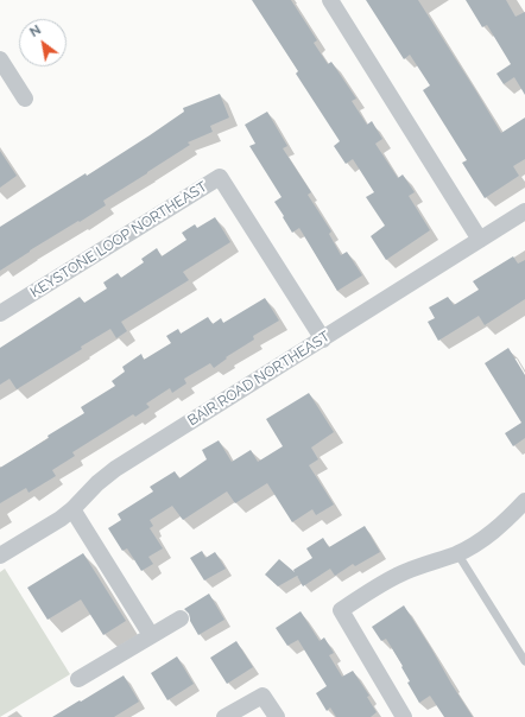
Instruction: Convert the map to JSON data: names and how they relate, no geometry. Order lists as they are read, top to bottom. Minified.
{"streets":{"street":["KEYSTONE LOOP NORTHEAST","BAIR ROAD NORTHEAST"]},"crossings":[["KEYSTONE LOOP NORTHEAST","BAIR ROAD NORTHEAST"]],"north":"top left"}
